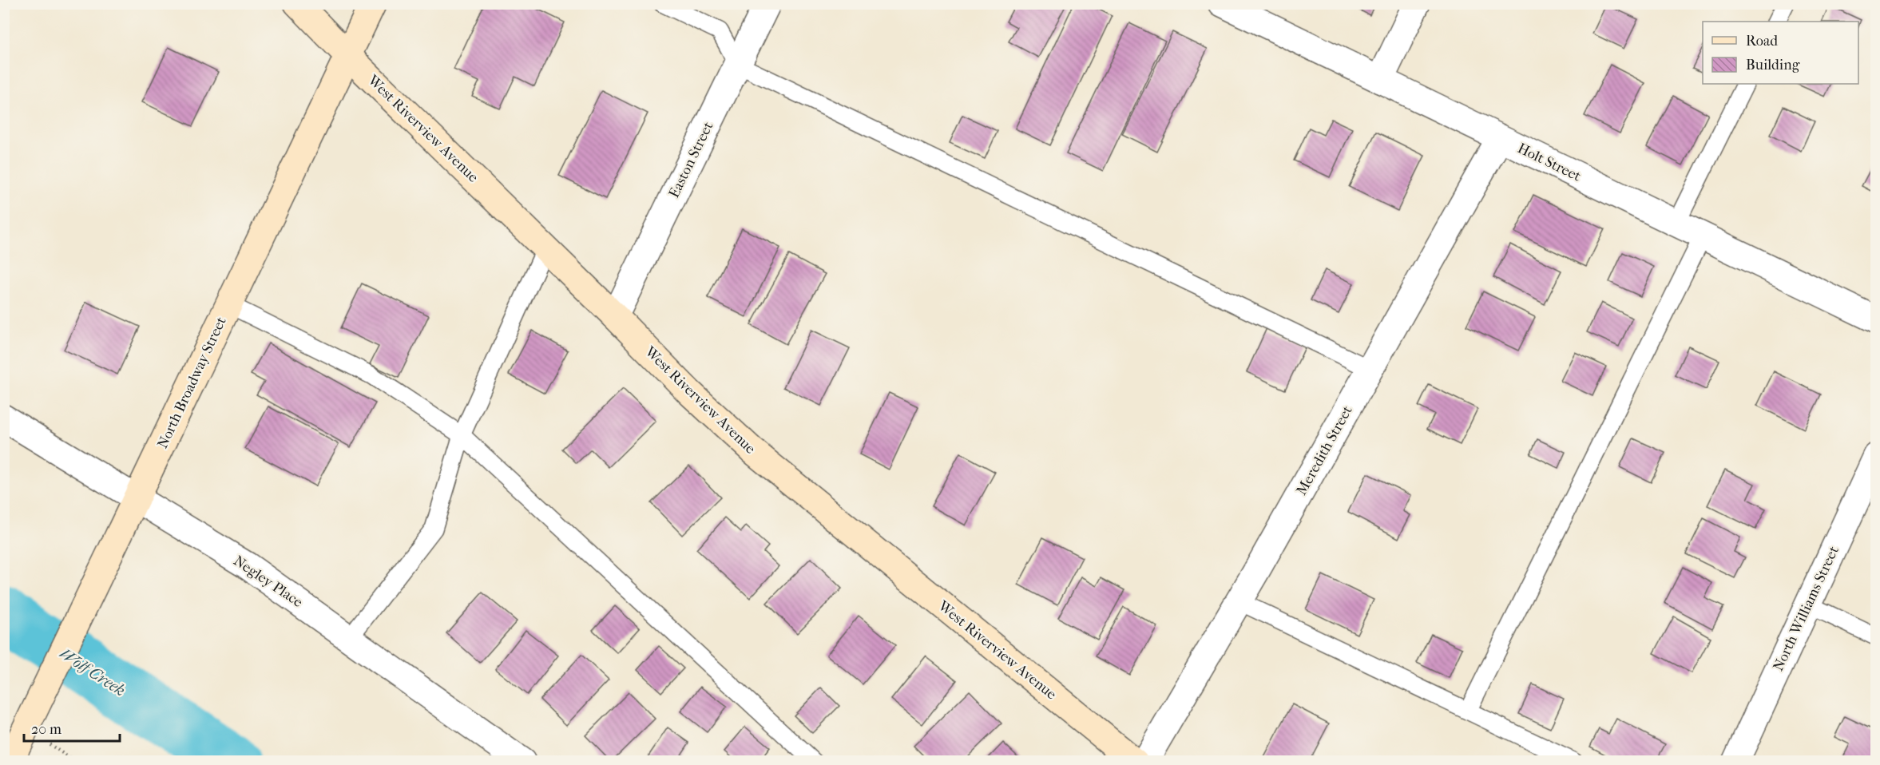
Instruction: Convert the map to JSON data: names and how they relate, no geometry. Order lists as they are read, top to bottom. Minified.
{"streets":{"street":["West Riverview Avenue","Easton Street","Holt Street","North Broadway Street","Meredith Street","Negley Place","North Williams Street"]},"crossings":[["West Riverview Avenue","Easton Street"],["West Riverview Avenue","North Broadway Street"],["Holt Street","Meredith Street"],["North Broadway Street","Negley Place"]],"water":["Wolf Creek"],"legend":["Road","Building"],"scale_bar":"20 m"}
